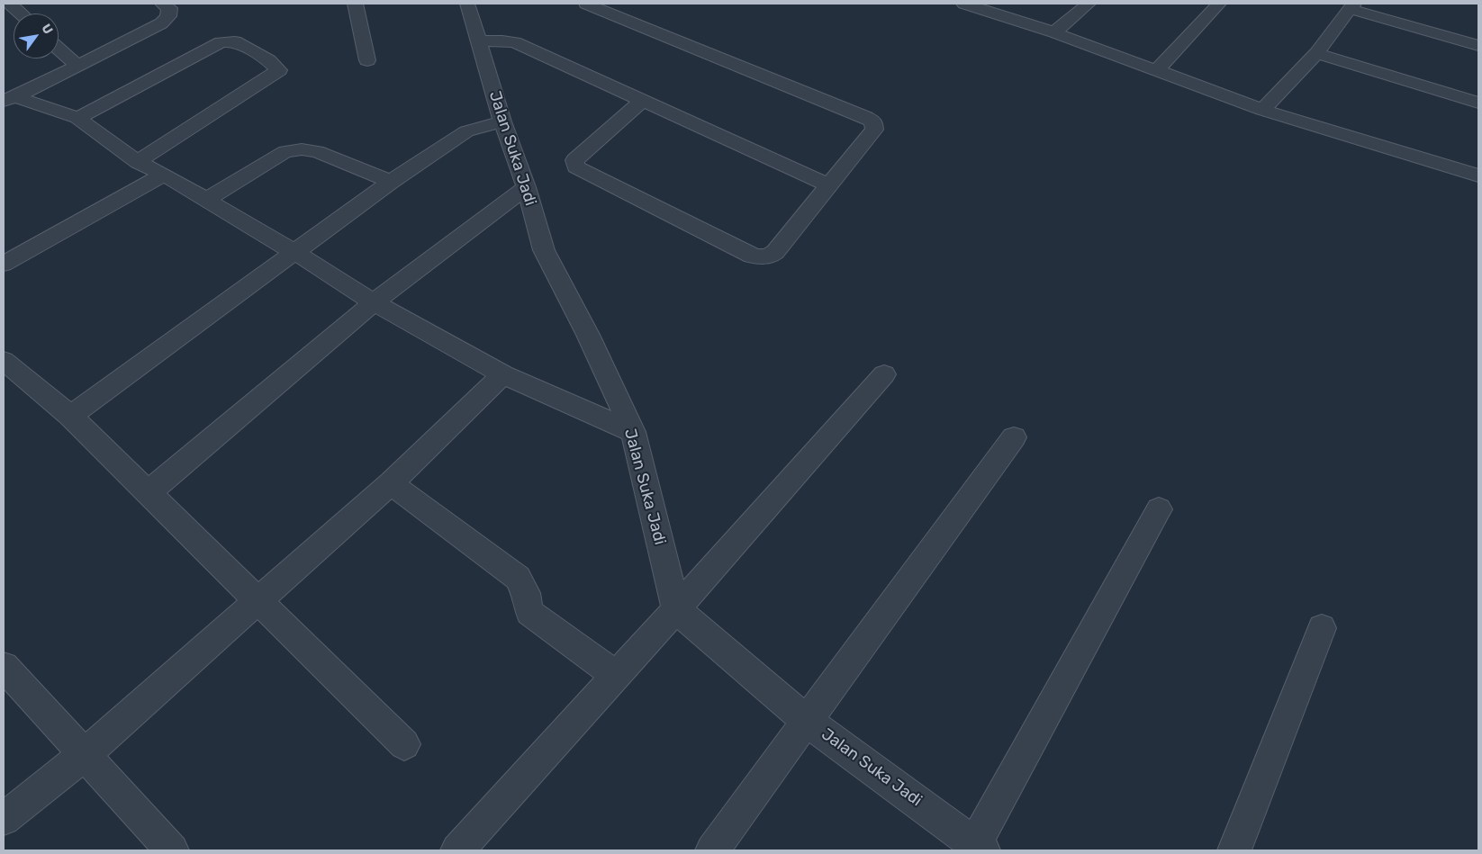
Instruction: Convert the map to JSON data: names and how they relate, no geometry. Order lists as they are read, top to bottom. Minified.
{"streets":{"street":["Jalan Suka Jadi"]},"north":"top right"}
